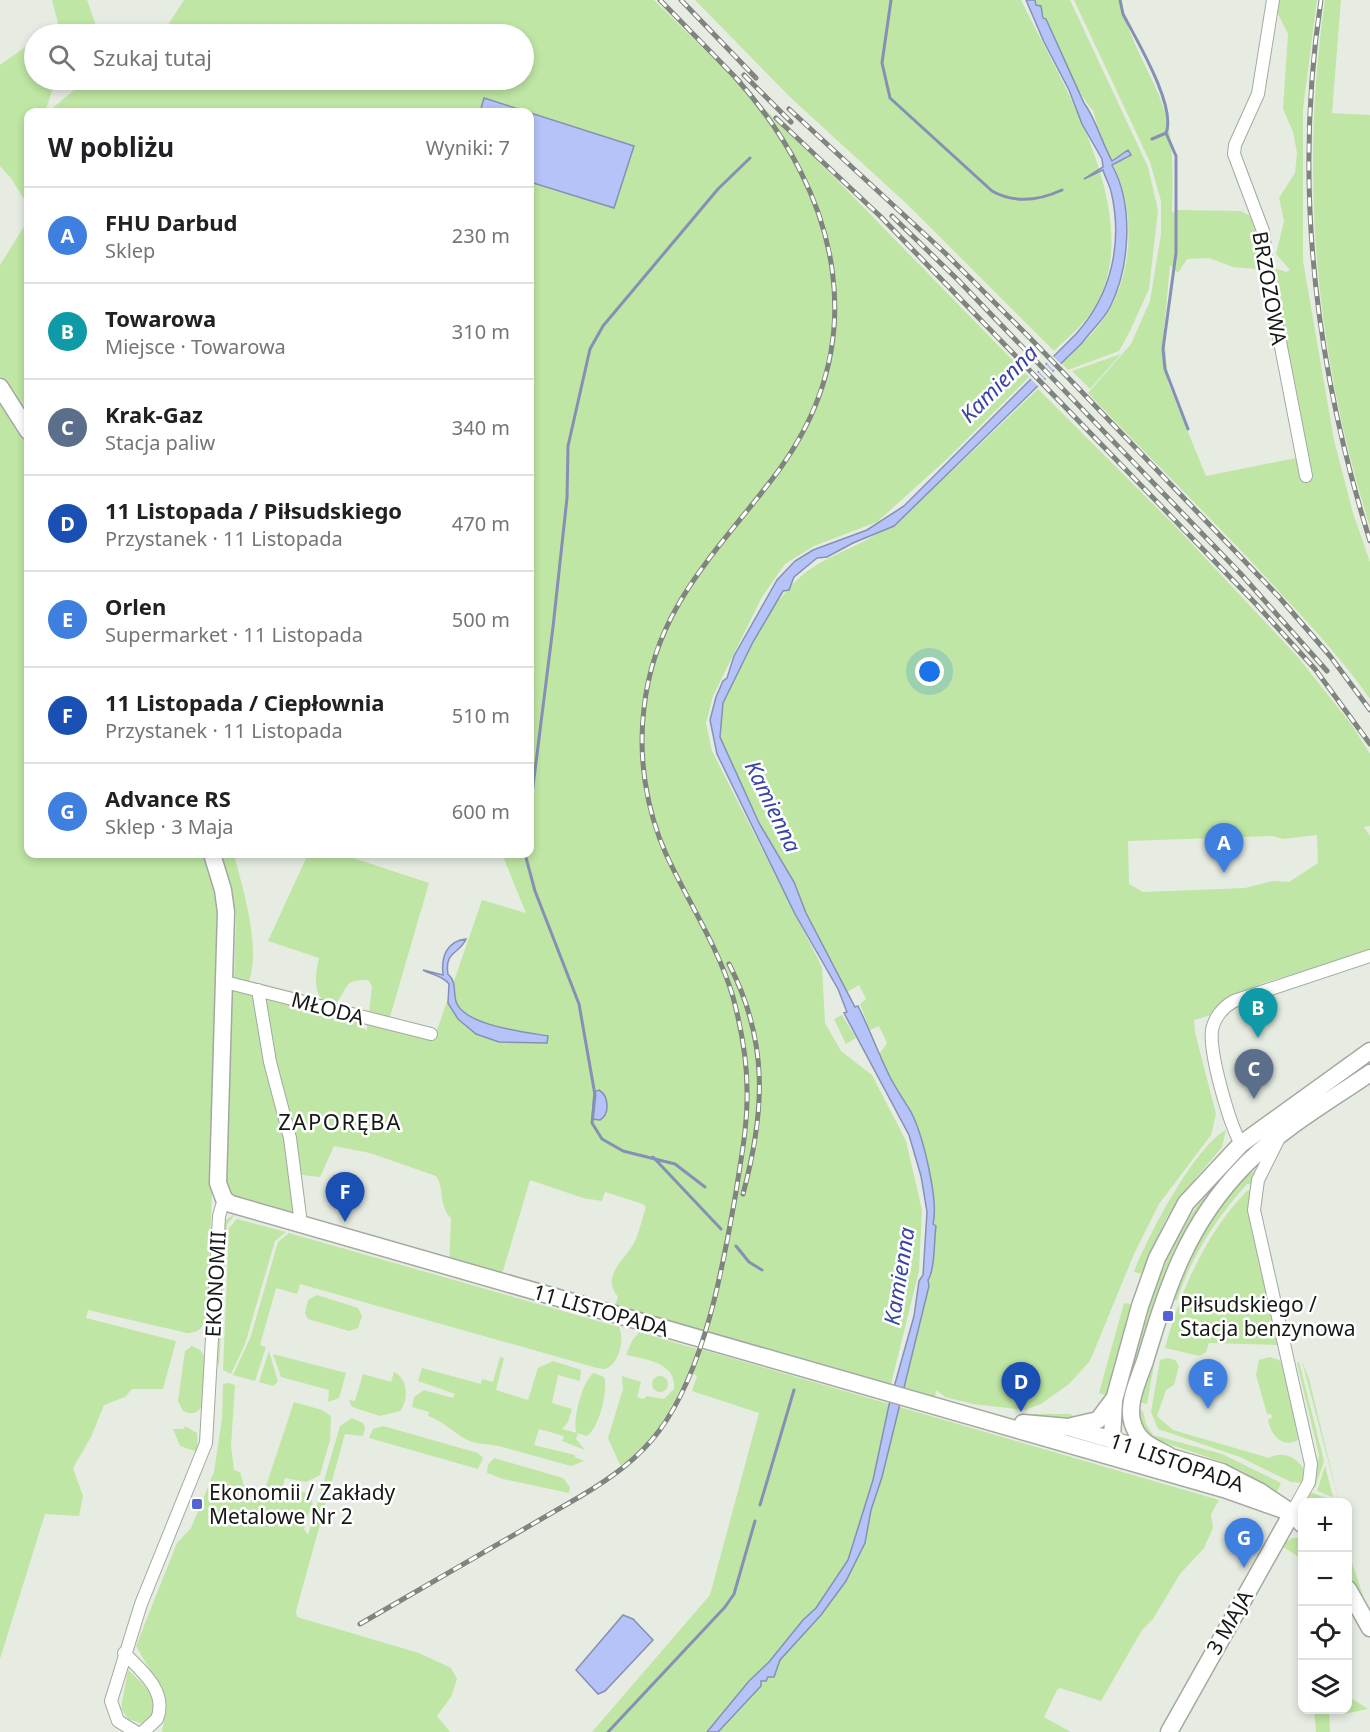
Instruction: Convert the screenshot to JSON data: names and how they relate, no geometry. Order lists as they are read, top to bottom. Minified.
{"streets":{"street":["BRZOZOWA","MŁODA","EKONOMII","11 LISTOPADA","3 MAJA"]},"crossings":[["MŁODA","EKONOMII"],["EKONOMII","11 LISTOPADA"],["11 LISTOPADA","3 MAJA"]],"districts":["ZAPORĘBA"],"water":["Kamienna"],"places":{"transit":["Piłsudskiego / Stacja benzynowa","Ekonomii / Zakłady Metalowe Nr 2"]},"page":{"search":"Szukaj tutaj","heading":["W pobliżu","Wyniki: 7"],"list":[{"mark":"A","name":"FHU Darbud","note":"Sklep","value":"230 m"},{"mark":"B","name":"Towarowa","note":"Miejsce · Towarowa","value":"310 m"},{"mark":"C","name":"Krak-Gaz","note":"Stacja paliw","value":"340 m"},{"mark":"D","name":"11 Listopada / Piłsudskiego","note":"Przystanek · 11 Listopada","value":"470 m"},{"mark":"E","name":"Orlen","note":"Supermarket · 11 Listopada","value":"500 m"},{"mark":"F","name":"11 Listopada / Ciepłownia","note":"Przystanek · 11 Listopada","value":"510 m"},{"mark":"G","name":"Advance RS","note":"Sklep · 3 Maja","value":"600 m"}],"pins":["A","B","C","F","E","D","G"],"map_buttons":["+","−"]}}
